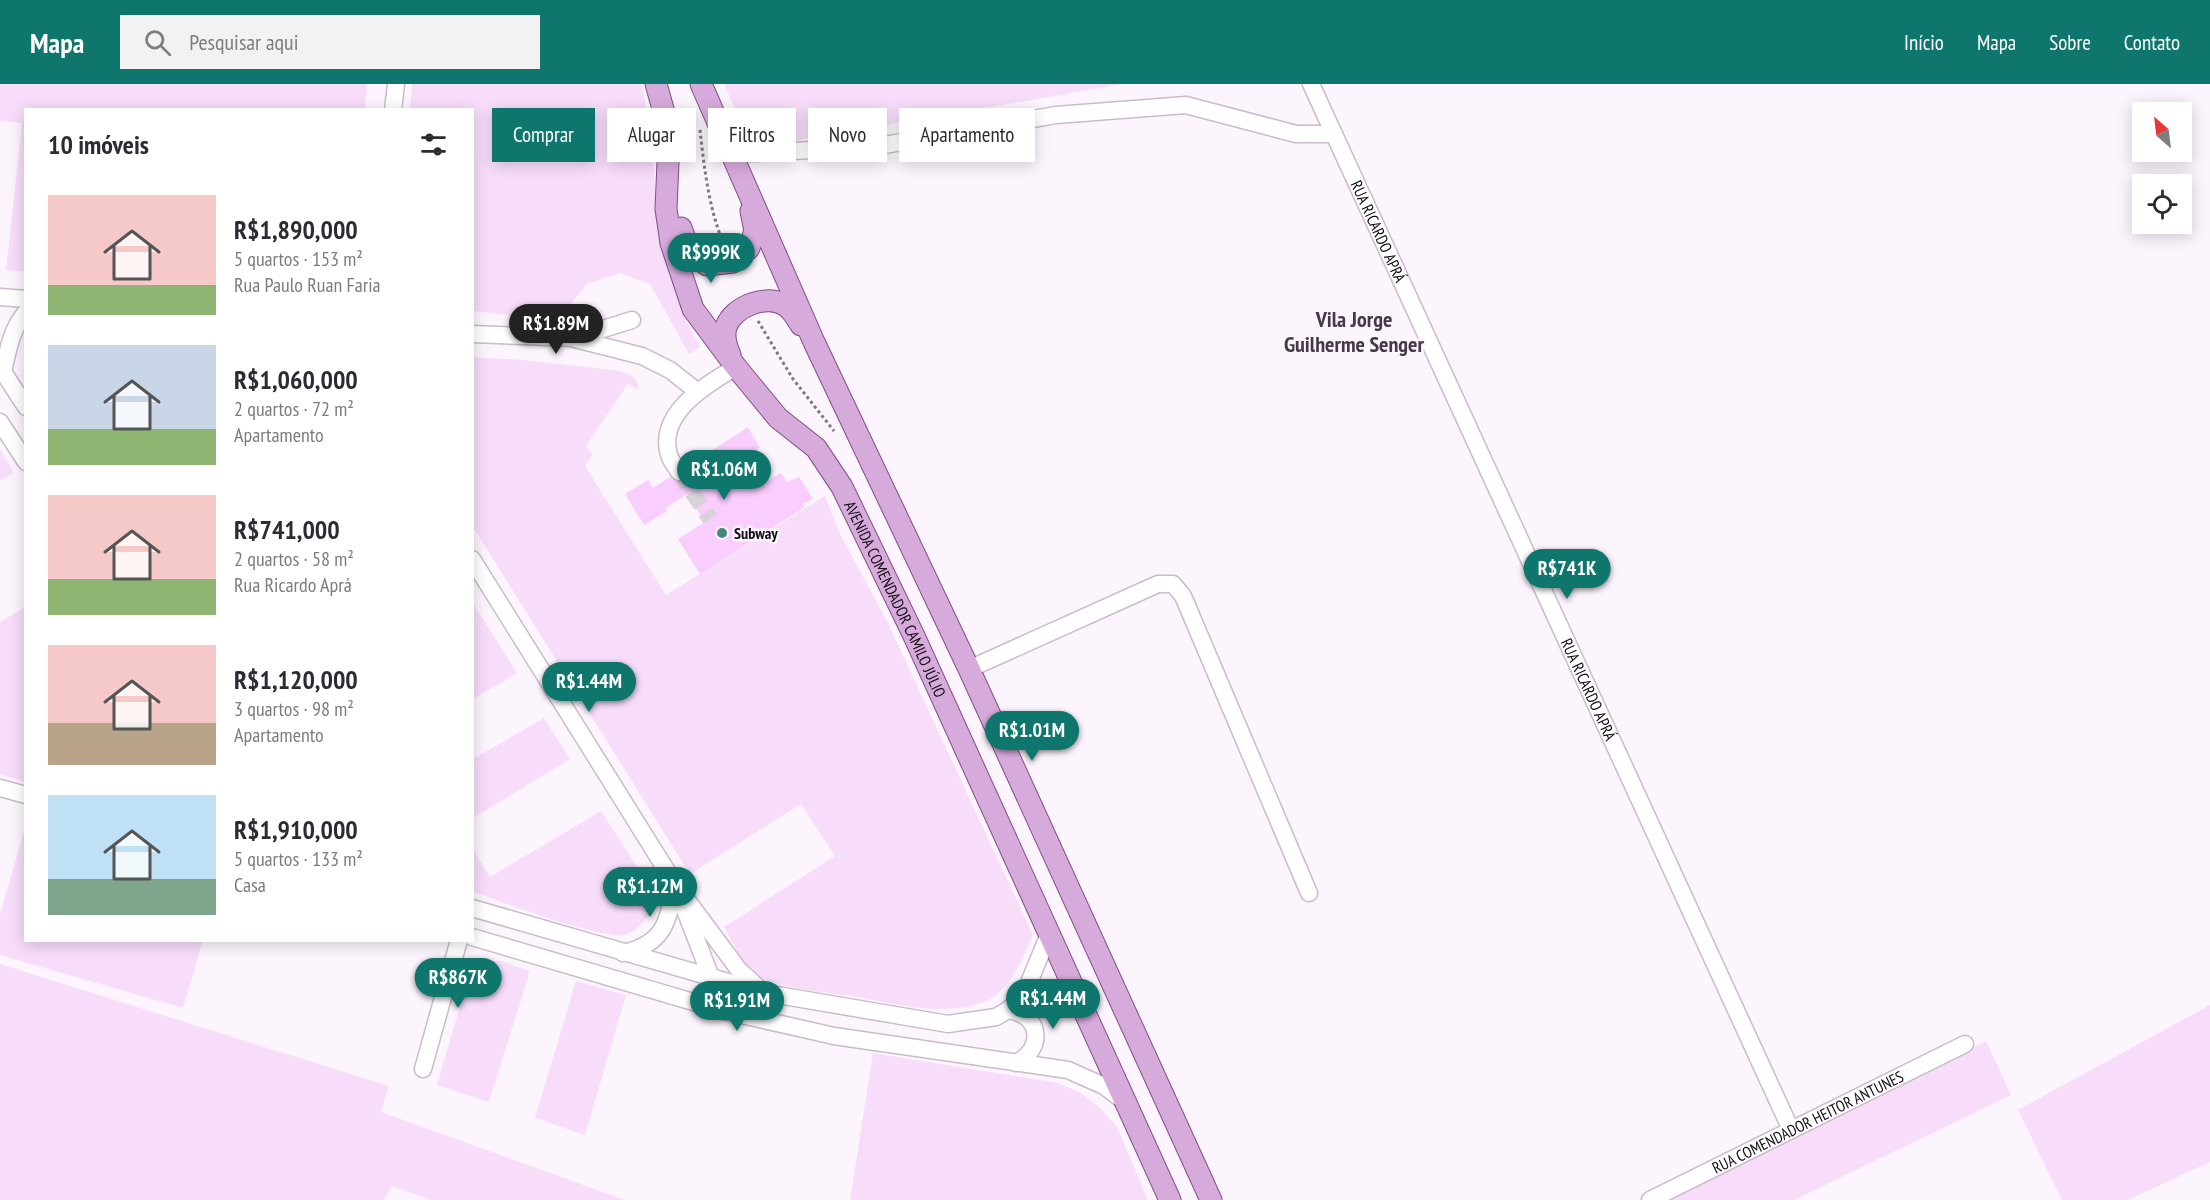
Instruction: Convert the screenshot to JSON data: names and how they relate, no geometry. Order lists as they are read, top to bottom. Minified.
{"streets":{"main road":["AVENIDA COMENDADOR CAMILO JÚLIO"],"street":["RUA RICARDO APRÁ","RUA COMENDADOR HEITOR ANTUNES"]},"crossings":[["RUA RICARDO APRÁ","RUA COMENDADOR HEITOR ANTUNES"]],"districts":["Vila Jorge Guilherme Senger"],"places":["Subway"],"north":"top left","page":{"header":"Mapa","search":"Pesquisar aqui","nav":["Início","Mapa","Sobre","Contato"],"chip":["Comprar","Alugar","Filtros","Novo","Apartamento"],"heading":"10 imóveis","list":[{"name":"R$1,890,000","note":"5 quartos · 153 m² · Rua Paulo Ruan Faria"},{"name":"R$1,060,000","note":"2 quartos · 72 m² · Apartamento"},{"name":"R$741,000","note":"2 quartos · 58 m² · Rua Ricardo Aprá"},{"name":"R$1,120,000","note":"3 quartos · 98 m² · Apartamento"},{"name":"R$1,910,000","note":"5 quartos · 133 m² · Casa"}],"price":["R$999K","R$1.89M","R$1.06M","R$741K","R$1.44M","R$1.01M","R$1.12M","R$867K","R$1.44M","R$1.91M"]}}
